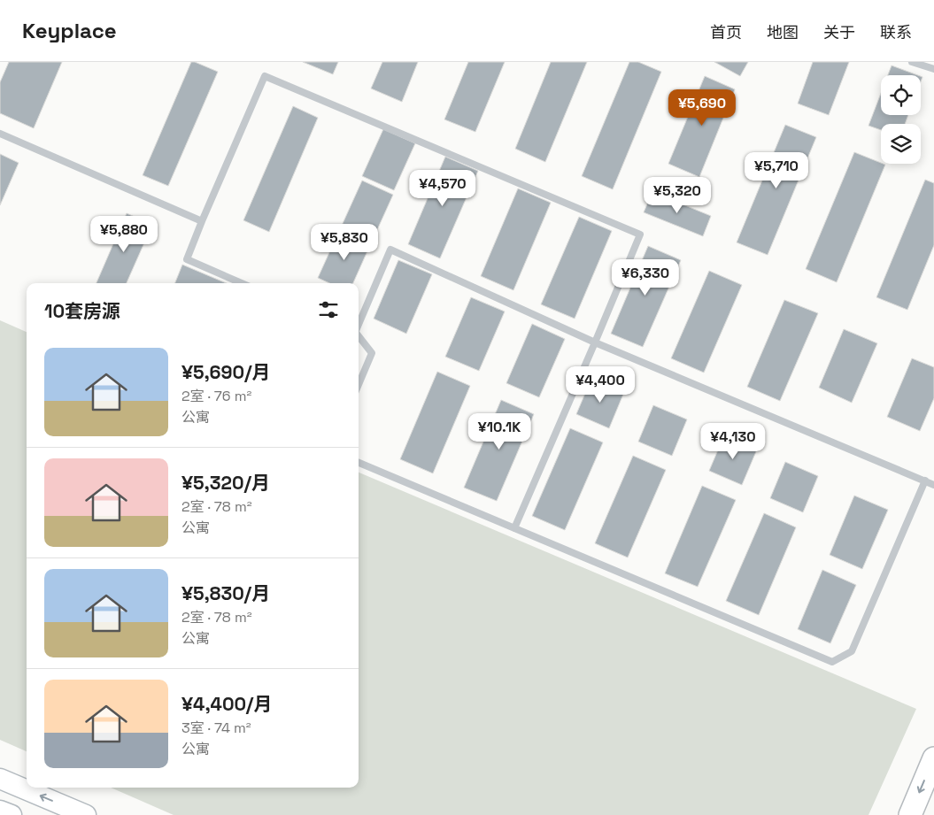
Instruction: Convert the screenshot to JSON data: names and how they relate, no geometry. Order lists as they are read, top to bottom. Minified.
{"page":{"header":"Keyplace","nav":["首页","地图","关于","联系"],"price":["¥5,690","¥5,710","¥4,570","¥5,320","¥5,880","¥5,830","¥6,330","¥4,400","¥10.1K","¥4,130"],"heading":"10套房源","list":[{"name":"¥5,690/月","note":"2室 · 76 m² · 公寓"},{"name":"¥5,320/月","note":"2室 · 78 m² · 公寓"},{"name":"¥5,830/月","note":"2室 · 78 m² · 公寓"},{"name":"¥4,400/月","note":"3室 · 74 m² · 公寓"}]}}
